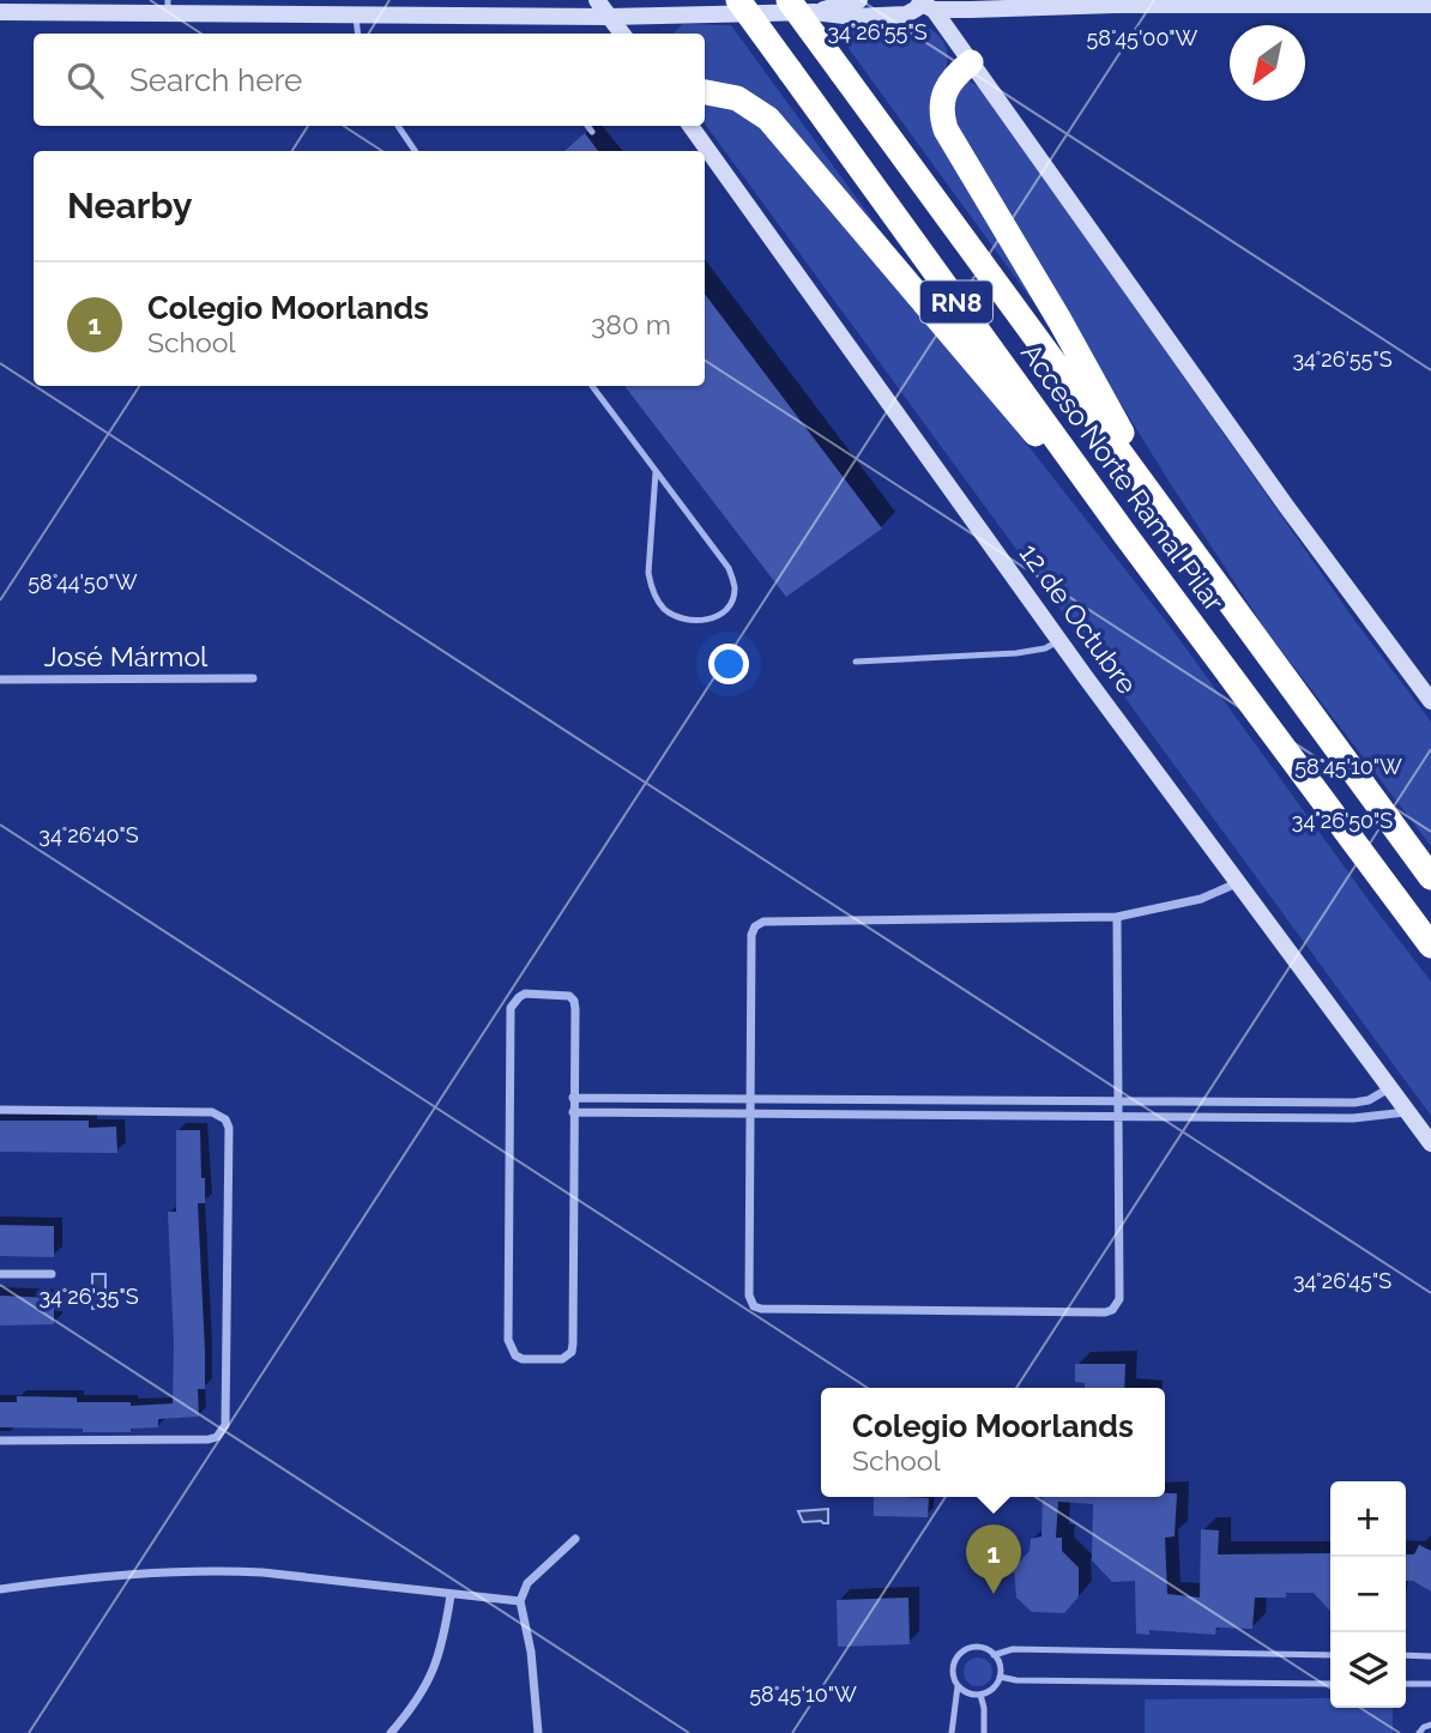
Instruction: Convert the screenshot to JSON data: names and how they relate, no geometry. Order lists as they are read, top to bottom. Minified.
{"streets":{"highway":["RN8","Acceso Norte Ramal Pilar"],"street":["12 de Octubre","José Mármol"]},"north":"bottom left","page":{"search":"Search here","heading":"Nearby","list":[{"mark":"1","name":"Colegio Moorlands","note":"School","value":"380 m"}],"popup":["Colegio Moorlands","School"],"map_buttons":["+","−"],"pins":"1"},"coordinates":["34°26'55\"S","58°45'00\"W","58°44'50\"W","58°45'10\"W","34°26'50\"S","34°26'40\"S","34°26'45\"S","34°26'35\"S"]}
